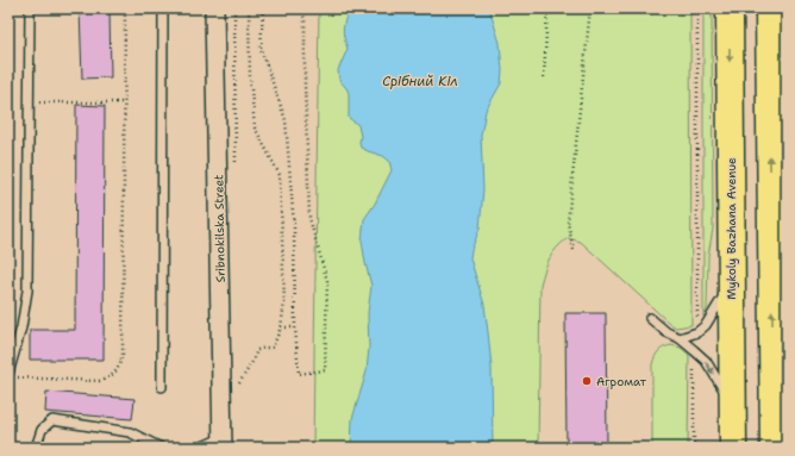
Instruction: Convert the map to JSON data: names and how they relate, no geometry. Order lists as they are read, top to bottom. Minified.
{"streets":{"highway":["Mykoly Bazhana Avenue"],"street":["Sribnokilska Street"]},"water":["Срібний Кіл"],"places":["Агромат"]}
